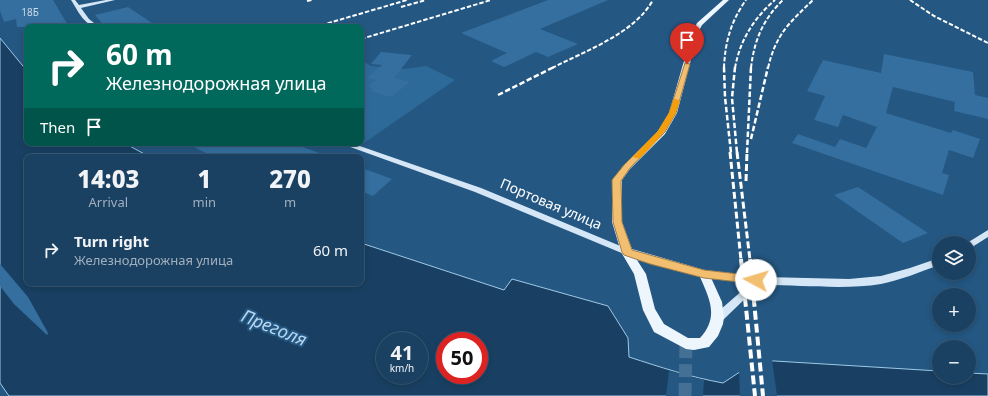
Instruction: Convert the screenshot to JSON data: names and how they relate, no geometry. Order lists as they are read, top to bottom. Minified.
{"streets":{"main road":["Портовая улица"]},"water":["Преголя"],"house_numbers":["18Б"],"page":{"turn":["60 m","Железнодорожная улица"],"then":"Then","eta":["14:03","Arrival","1","min","270","m"],"list":[{"name":"Turn right","note":"Железнодорожная улица","value":"60 m"}],"map_buttons":["+","−"],"speed":"41 km/h","limit":"50"}}
